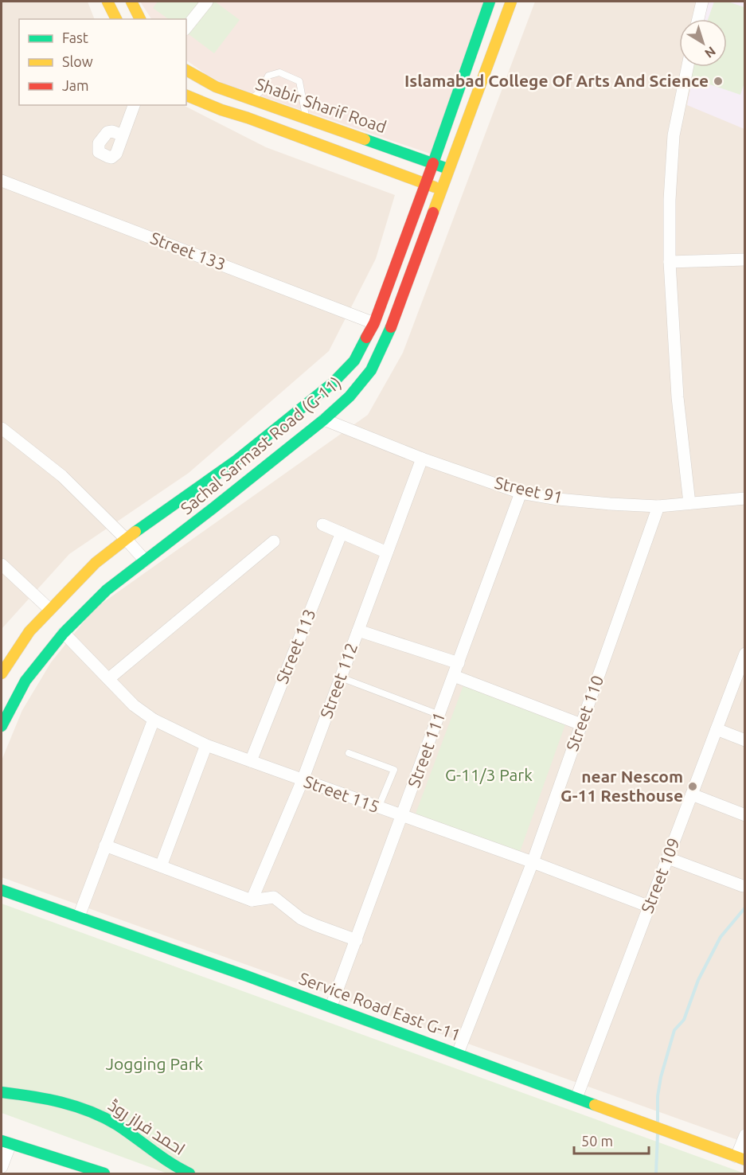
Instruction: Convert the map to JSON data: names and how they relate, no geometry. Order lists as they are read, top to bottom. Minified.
{"streets":{"main road":["Shabir Sharif Road","Sachal Sarmast Road (G-11)","Service Road East G-11","احمد فراز روڈ"],"street":["Street 133","Street 91","Street 113","Street 112","Street 110","Street 111","Street 115","Street 109"]},"crossings":[["Shabir Sharif Road","Sachal Sarmast Road (G-11)"],["Street 133","Sachal Sarmast Road (G-11)"],["Sachal Sarmast Road (G-11)","Street 91"],["Sachal Sarmast Road (G-11)","Street 115"],["Street 91","Street 112"],["Street 91","Street 110"],["Street 91","Street 111"],["Street 113","Street 115"],["Street 112","Street 115"],["Street 110","Street 115"],["Street 110","Service Road East G-11"],["Street 111","Street 115"],["Street 111","Service Road East G-11"],["Street 115","Street 109"],["Street 109","Service Road East G-11"]],"parks":["G-11/3 Park","Jogging Park"],"places":["Islamabad College Of Arts And Science","near Nescom G-11 Resthouse"],"legend":["Fast","Slow","Jam"],"scale_bar":"50 m","north":"bottom right"}
